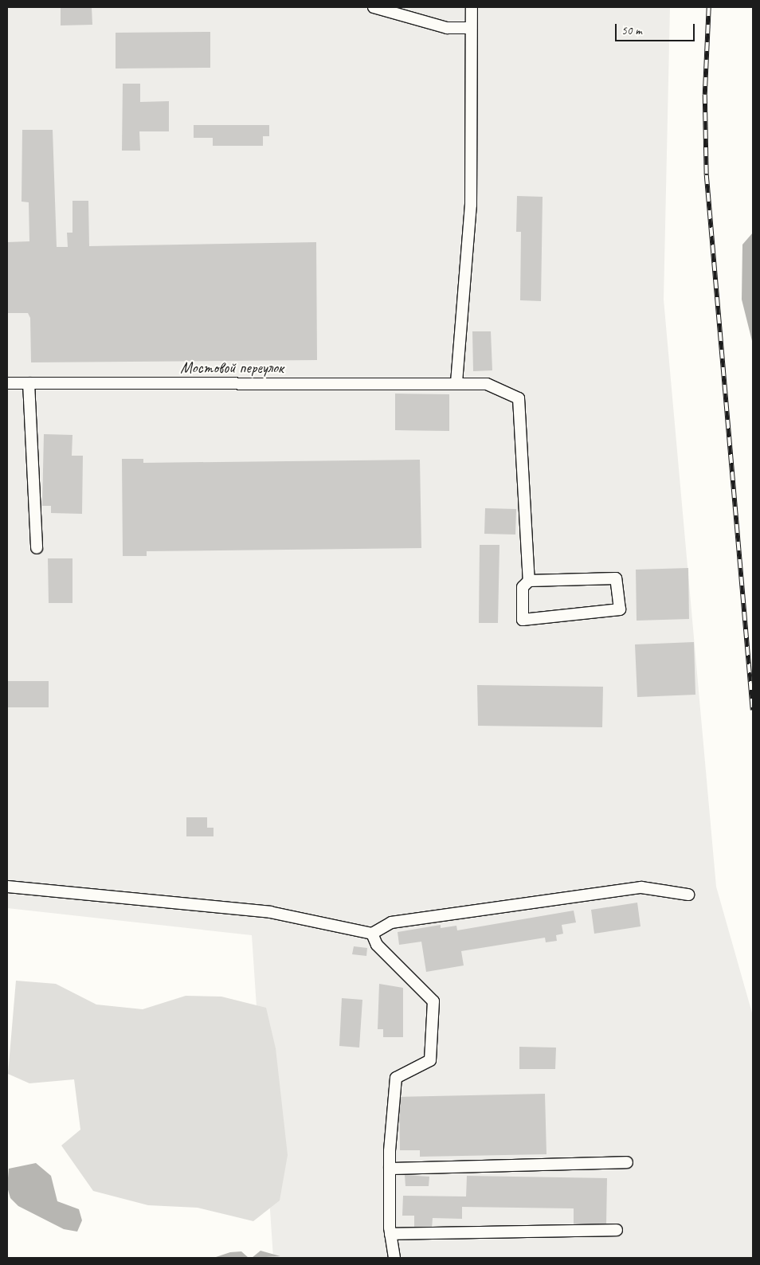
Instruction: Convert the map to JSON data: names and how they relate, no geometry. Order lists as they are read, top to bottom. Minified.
{"streets":{"street":["Мостовой переулок"]},"scale_bar":"50 m"}
